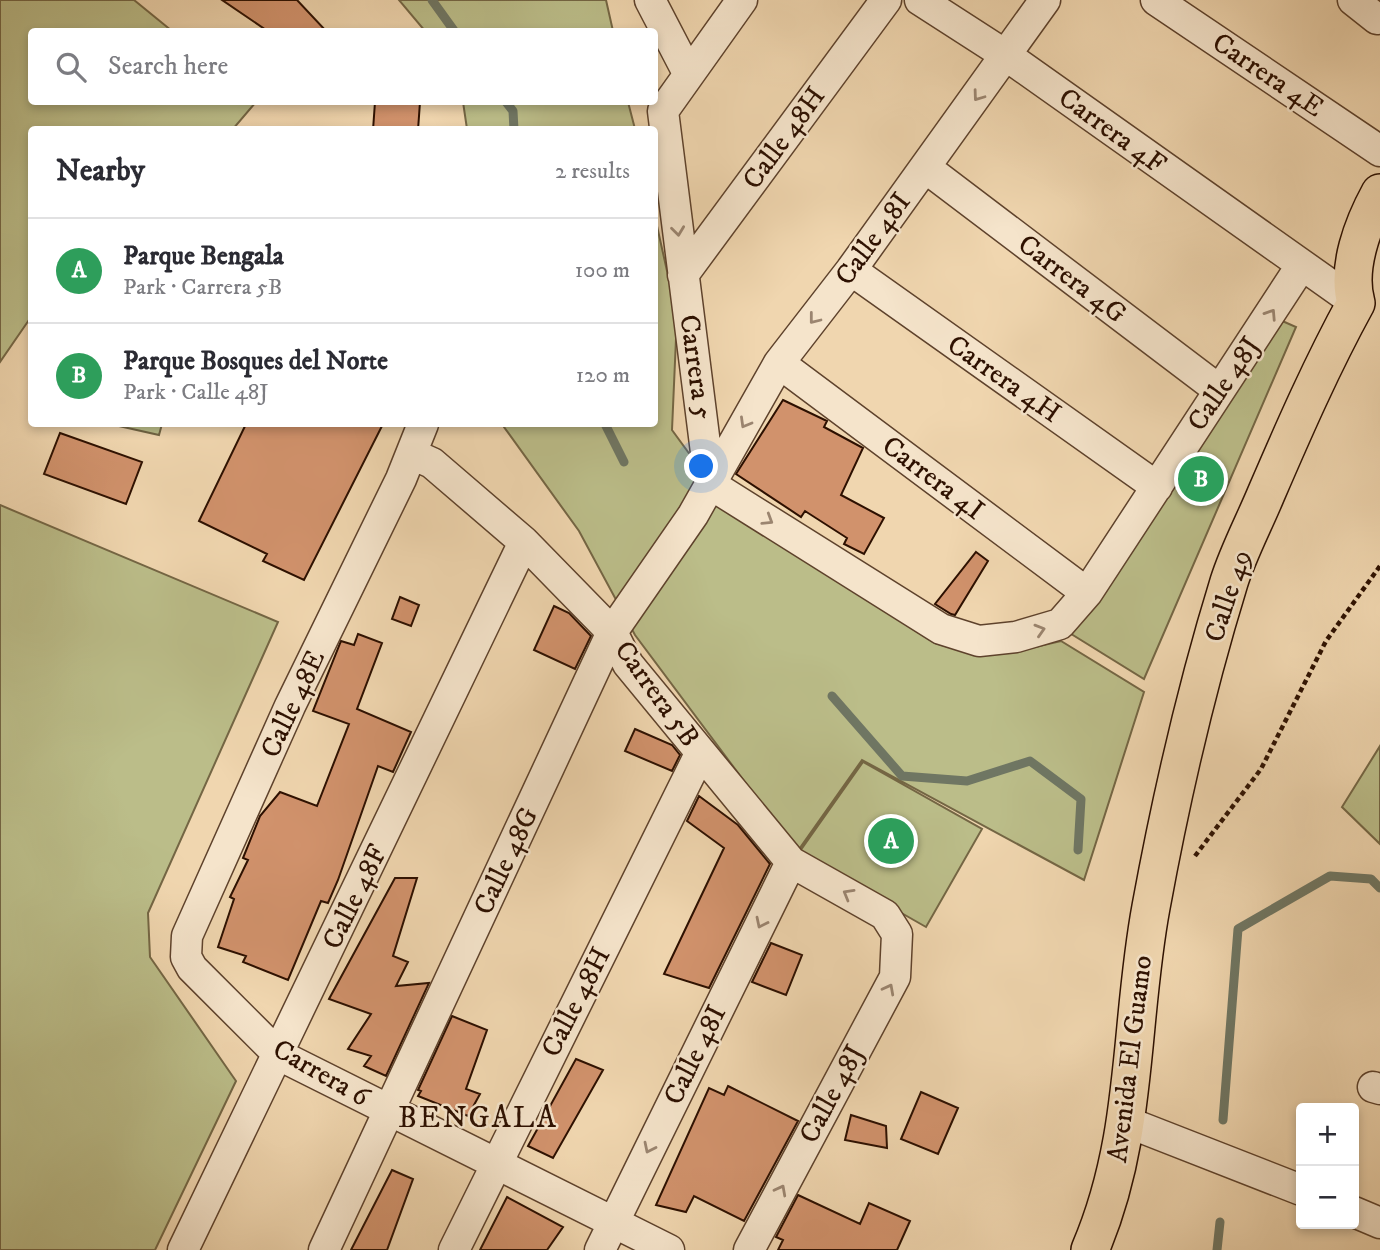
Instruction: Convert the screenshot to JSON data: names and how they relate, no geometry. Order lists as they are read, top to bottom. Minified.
{"streets":{"main road":["Calle 49","Avenida El Guamo"],"street":["Carrera 4E","Carrera 4F","Calle 48H","Calle 48I","Carrera 4G","Carrera 5","Carrera 4H","Calle 48J","Carrera 4I","Carrera 5B","Calle 48E","Calle 48G","Calle 48F","Carrera 6"]},"crossings":[["Carrera 4F","Calle 48I"],["Carrera 4F","Calle 48J"],["Calle 48H","Carrera 5"],["Calle 48H","Carrera 5B"],["Calle 48H","Carrera 6"],["Calle 48I","Carrera 4G"],["Calle 48I","Carrera 5"],["Calle 48I","Carrera 4H"],["Calle 48I","Calle 48J"],["Calle 48I","Carrera 4I"],["Calle 48I","Carrera 5B"],["Calle 48I","Calle 48G"],["Calle 48I","Carrera 6"],["Carrera 4G","Calle 48J"],["Carrera 5","Calle 48J"],["Carrera 5","Calle 48G"],["Carrera 4H","Calle 48J"],["Calle 48J","Carrera 4I"],["Calle 48J","Carrera 5B"],["Calle 48J","Calle 48G"],["Calle 49","Avenida El Guamo"],["Carrera 5B","Calle 48E"],["Carrera 5B","Calle 48G"],["Carrera 5B","Calle 48F"],["Calle 48E","Carrera 6"],["Calle 48G","Carrera 6"],["Calle 48F","Carrera 6"]],"one_way":["Calle 48I","Carrera 5"],"districts":["BENGALA"],"page":{"search":"Search here","heading":["Nearby","2 results"],"list":[{"mark":"A","name":"Parque Bengala","note":"Park · Carrera 5B","value":"100 m"},{"mark":"B","name":"Parque Bosques del Norte","note":"Park · Calle 48J","value":"120 m"}],"pins":["B","A"],"map_buttons":["+","−"]}}
